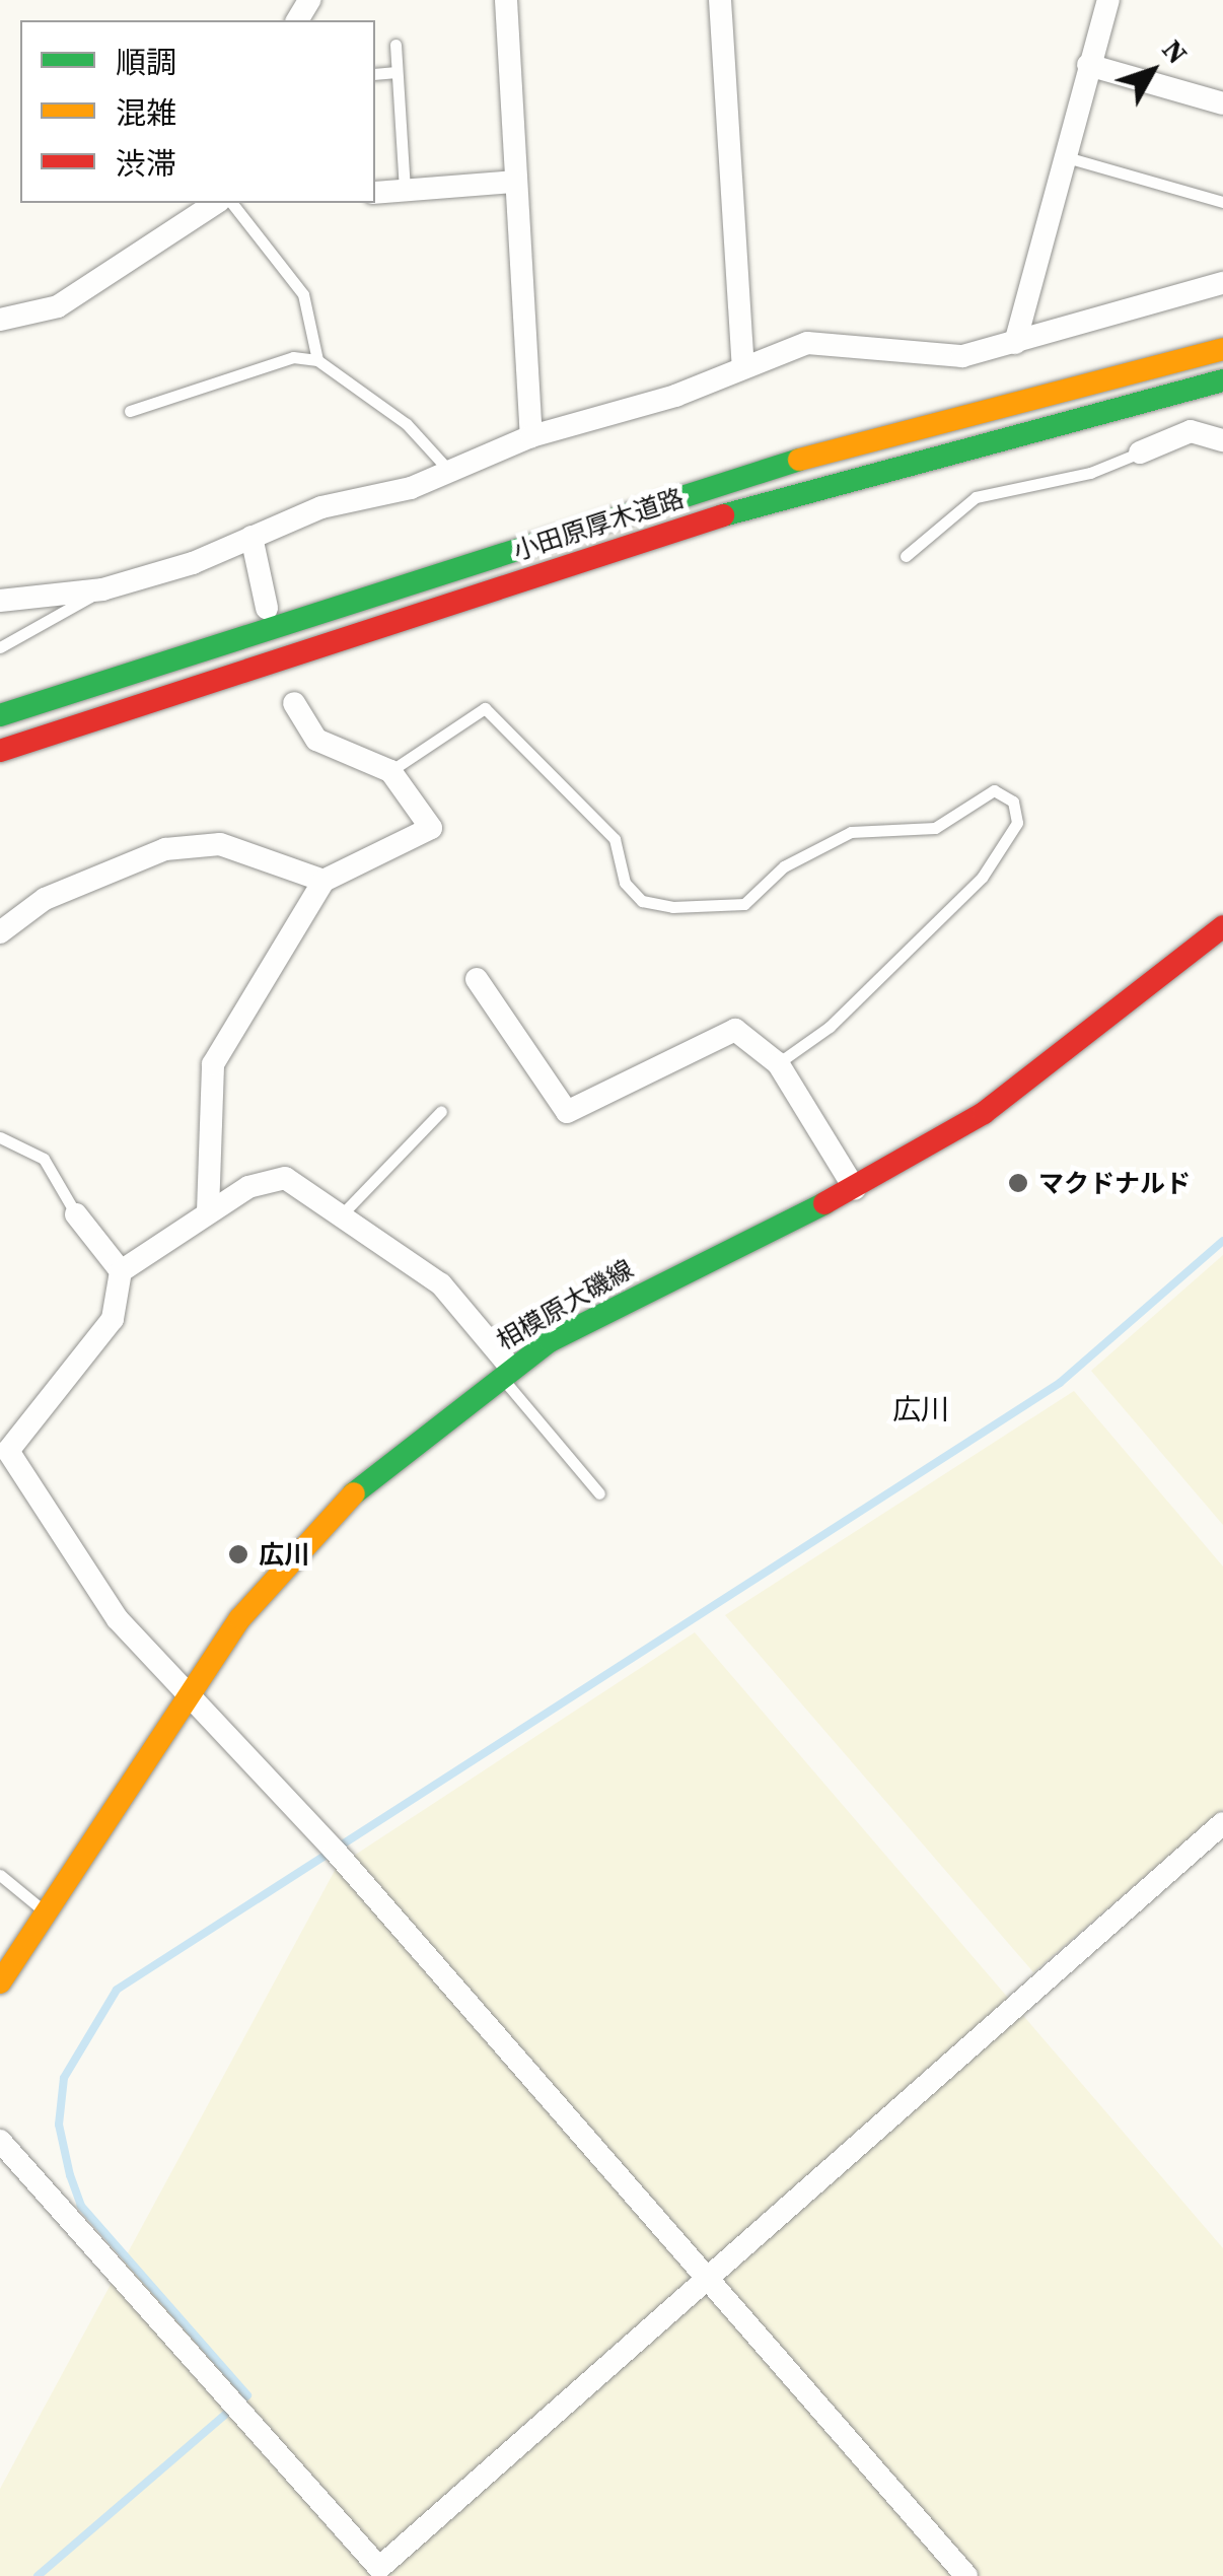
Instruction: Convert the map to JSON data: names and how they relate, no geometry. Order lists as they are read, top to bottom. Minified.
{"streets":{"main road":["小田原厚木道路","相模原大磯線"]},"districts":["広川"],"places":["マクドナルド","広川"],"legend":["順調","混雑","渋滞"],"north":"top right"}
